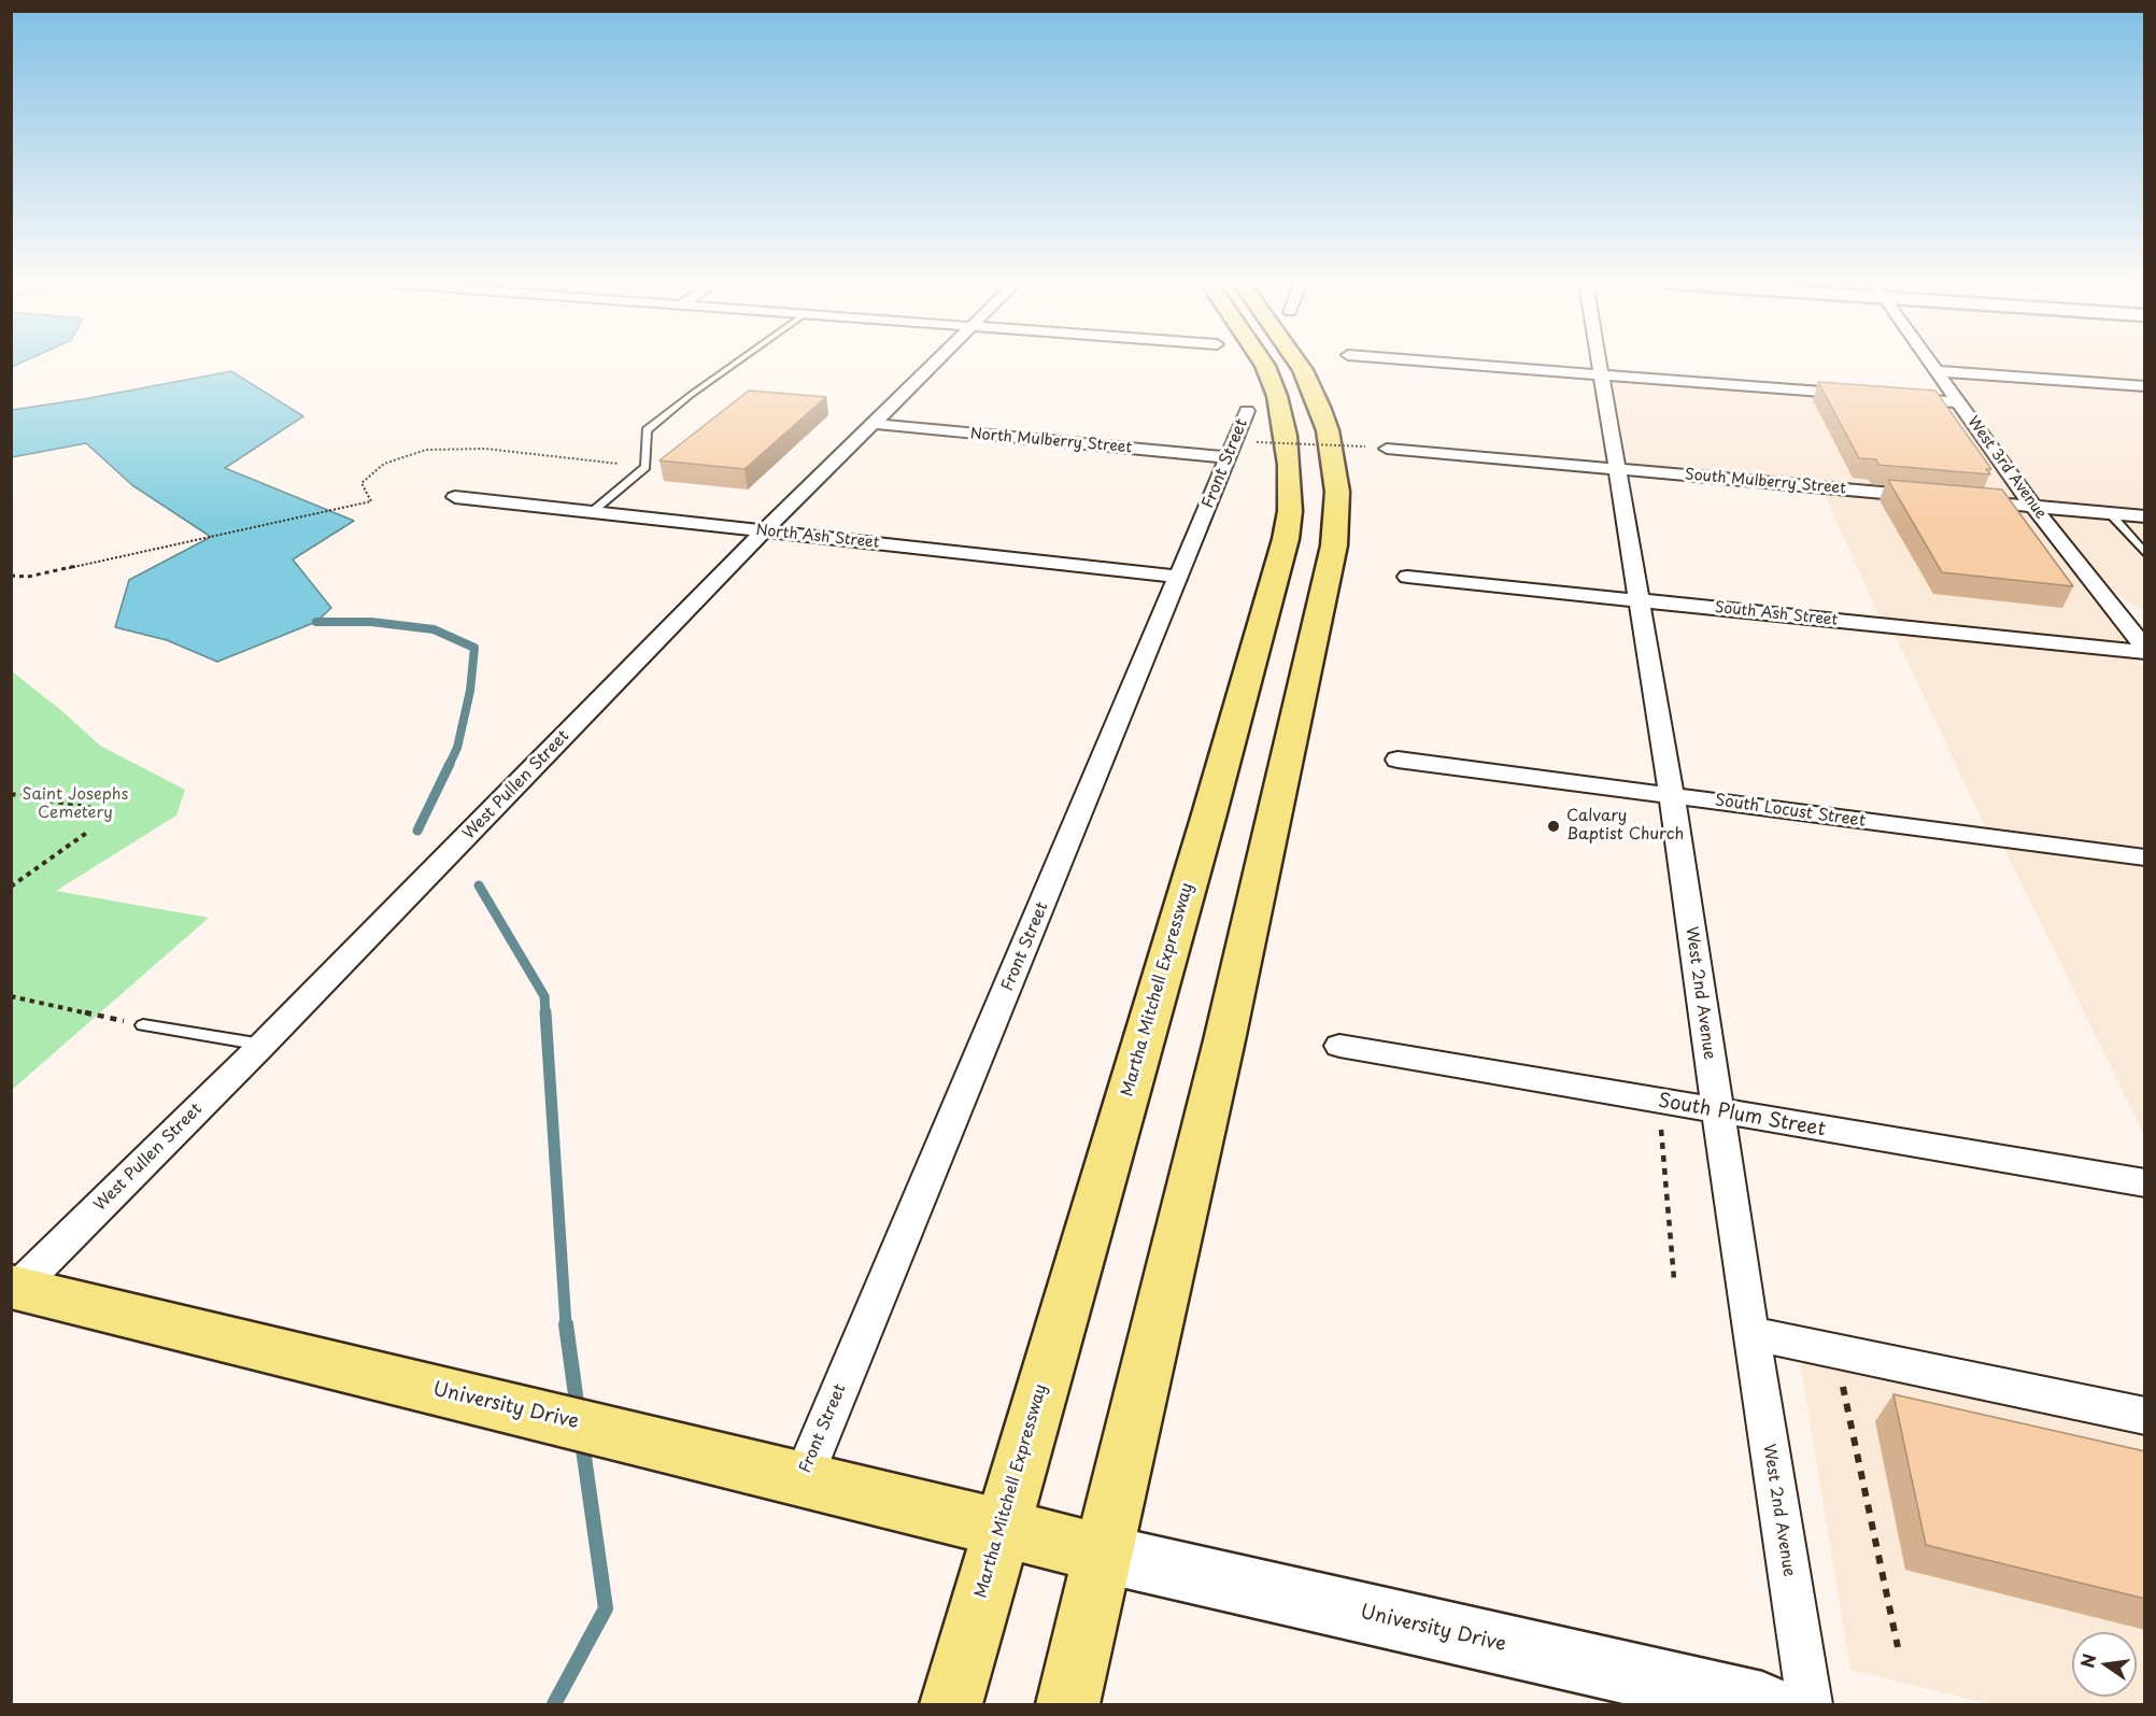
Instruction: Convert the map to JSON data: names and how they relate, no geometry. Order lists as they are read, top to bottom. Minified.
{"streets":{"main road":["Martha Mitchell Expressway","University Drive"],"street":["North Mulberry Street","Front Street","West 3rd Avenue","South Mulberry Street","North Ash Street","South Ash Street","West Pullen Street","South Locust Street","West 2nd Avenue","South Plum Street"]},"crossings":[["North Mulberry Street","Front Street"],["North Mulberry Street","West Pullen Street"],["Front Street","North Ash Street"],["Front Street","University Drive"],["West 3rd Avenue","South Ash Street"],["South Mulberry Street","West 2nd Avenue"],["North Ash Street","West Pullen Street"],["South Ash Street","West 2nd Avenue"],["West Pullen Street","University Drive"],["South Locust Street","West 2nd Avenue"],["Martha Mitchell Expressway","University Drive"],["West 2nd Avenue","South Plum Street"]],"parks":["Saint Josephs Cemetery"],"places":["Calvary Baptist Church"],"north":"left"}
